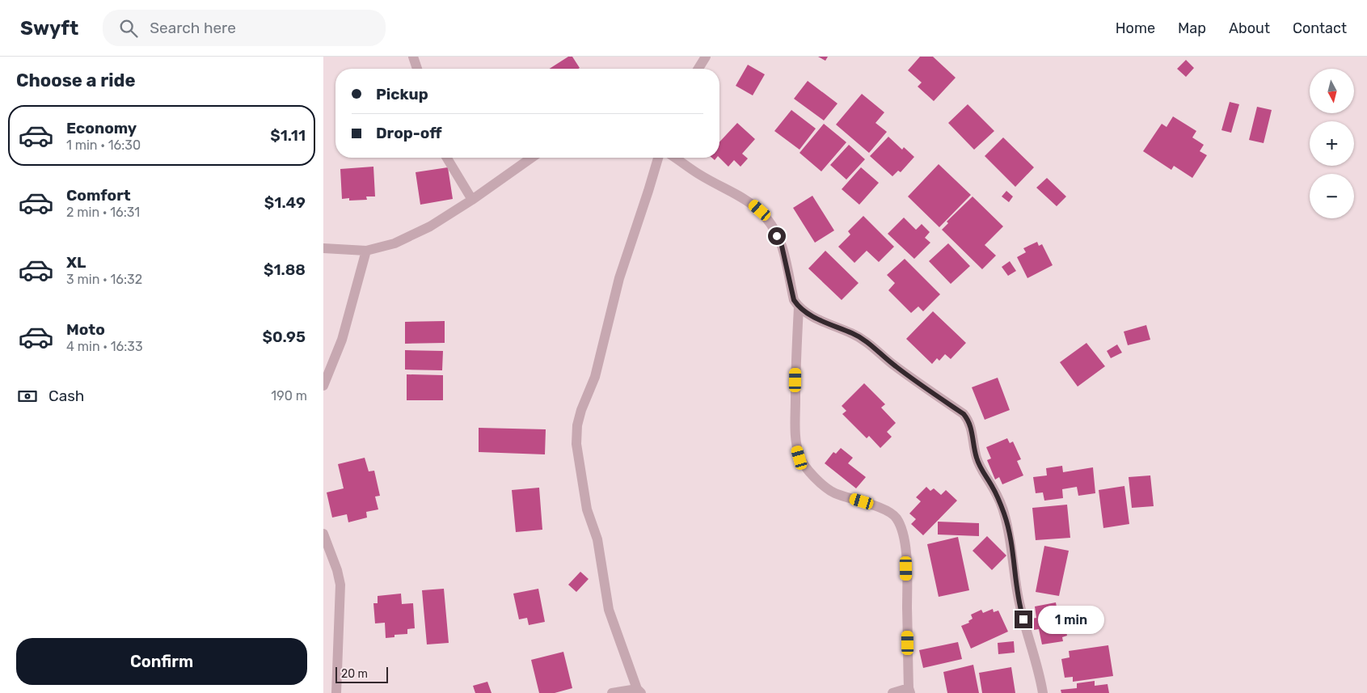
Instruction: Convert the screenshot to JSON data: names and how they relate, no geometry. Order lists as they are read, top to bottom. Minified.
{"scale_bar":"20 m","north":"bottom","page":{"header":"Swyft","search":"Search here","nav":["Home","Map","About","Contact"],"heading":"Choose a ride","map_buttons":["+","−"],"banner":["Pickup","Drop-off"],"list":[{"name":"Economy","note":"1 min · 16:30","value":"$1.11"},{"name":"Comfort","note":"2 min · 16:31","value":"$1.49"},{"name":"XL","note":"3 min · 16:32","value":"$1.88"},{"name":"Moto","note":"4 min · 16:33","value":"$0.95"}],"pay":["Cash","190 m"],"bubble":"1 min","buttons":"Confirm","scale":"20 m"}}
